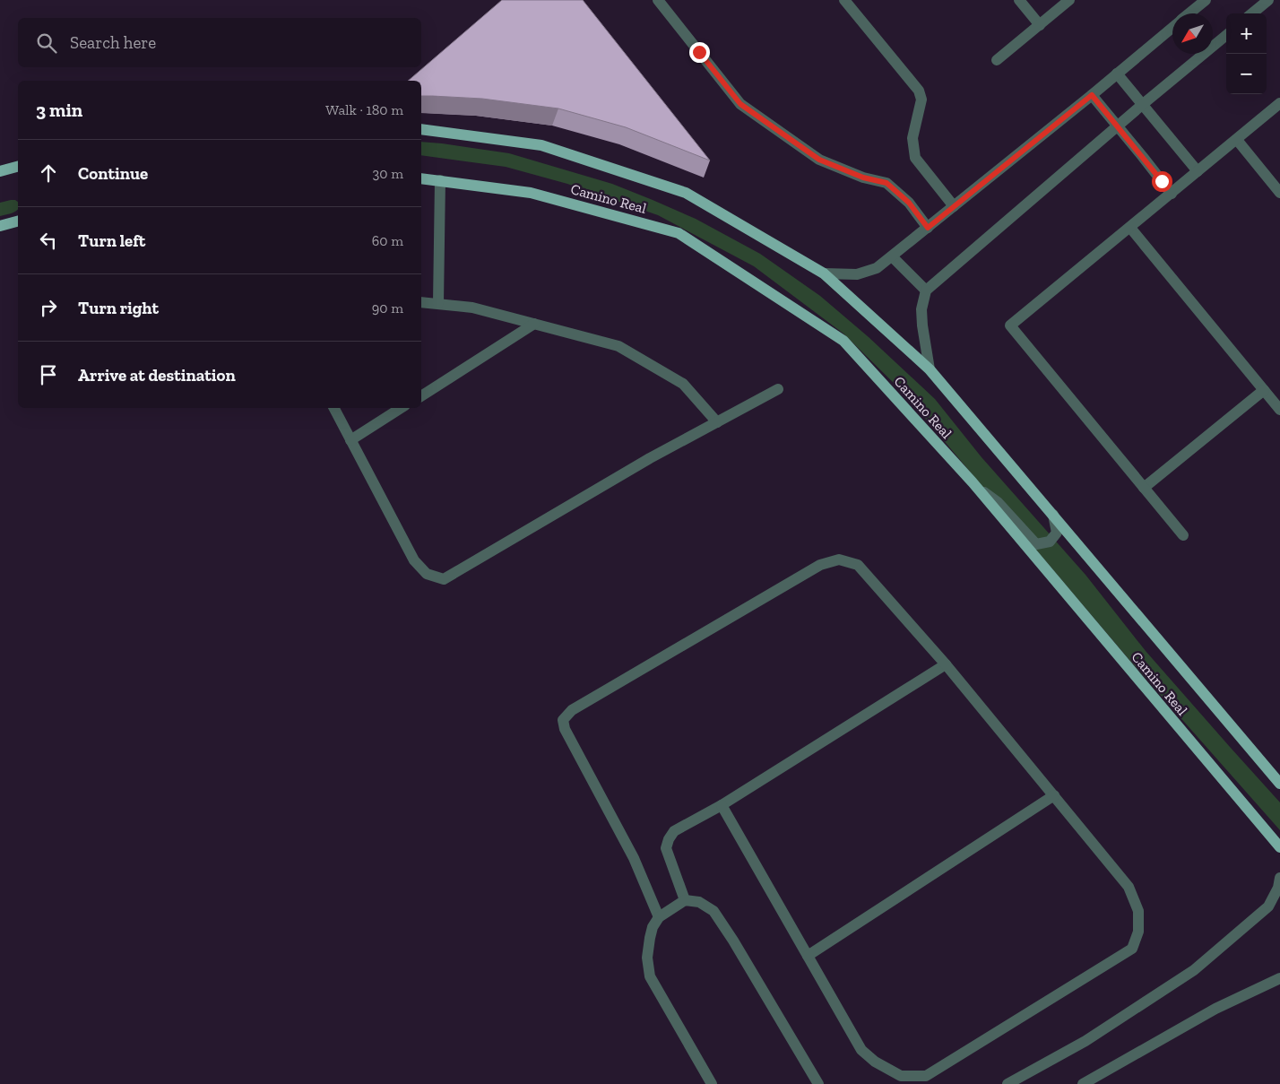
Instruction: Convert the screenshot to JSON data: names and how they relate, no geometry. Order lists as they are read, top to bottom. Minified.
{"streets":{"main road":["Camino Real"]},"north":"bottom left","page":{"map_buttons":["+","−"],"search":"Search here","heading":["3 min","Walk · 180 m"],"list":[["Continue","30 m"],["Turn left","60 m"],["Turn right","90 m"],"Arrive at destination"]}}
